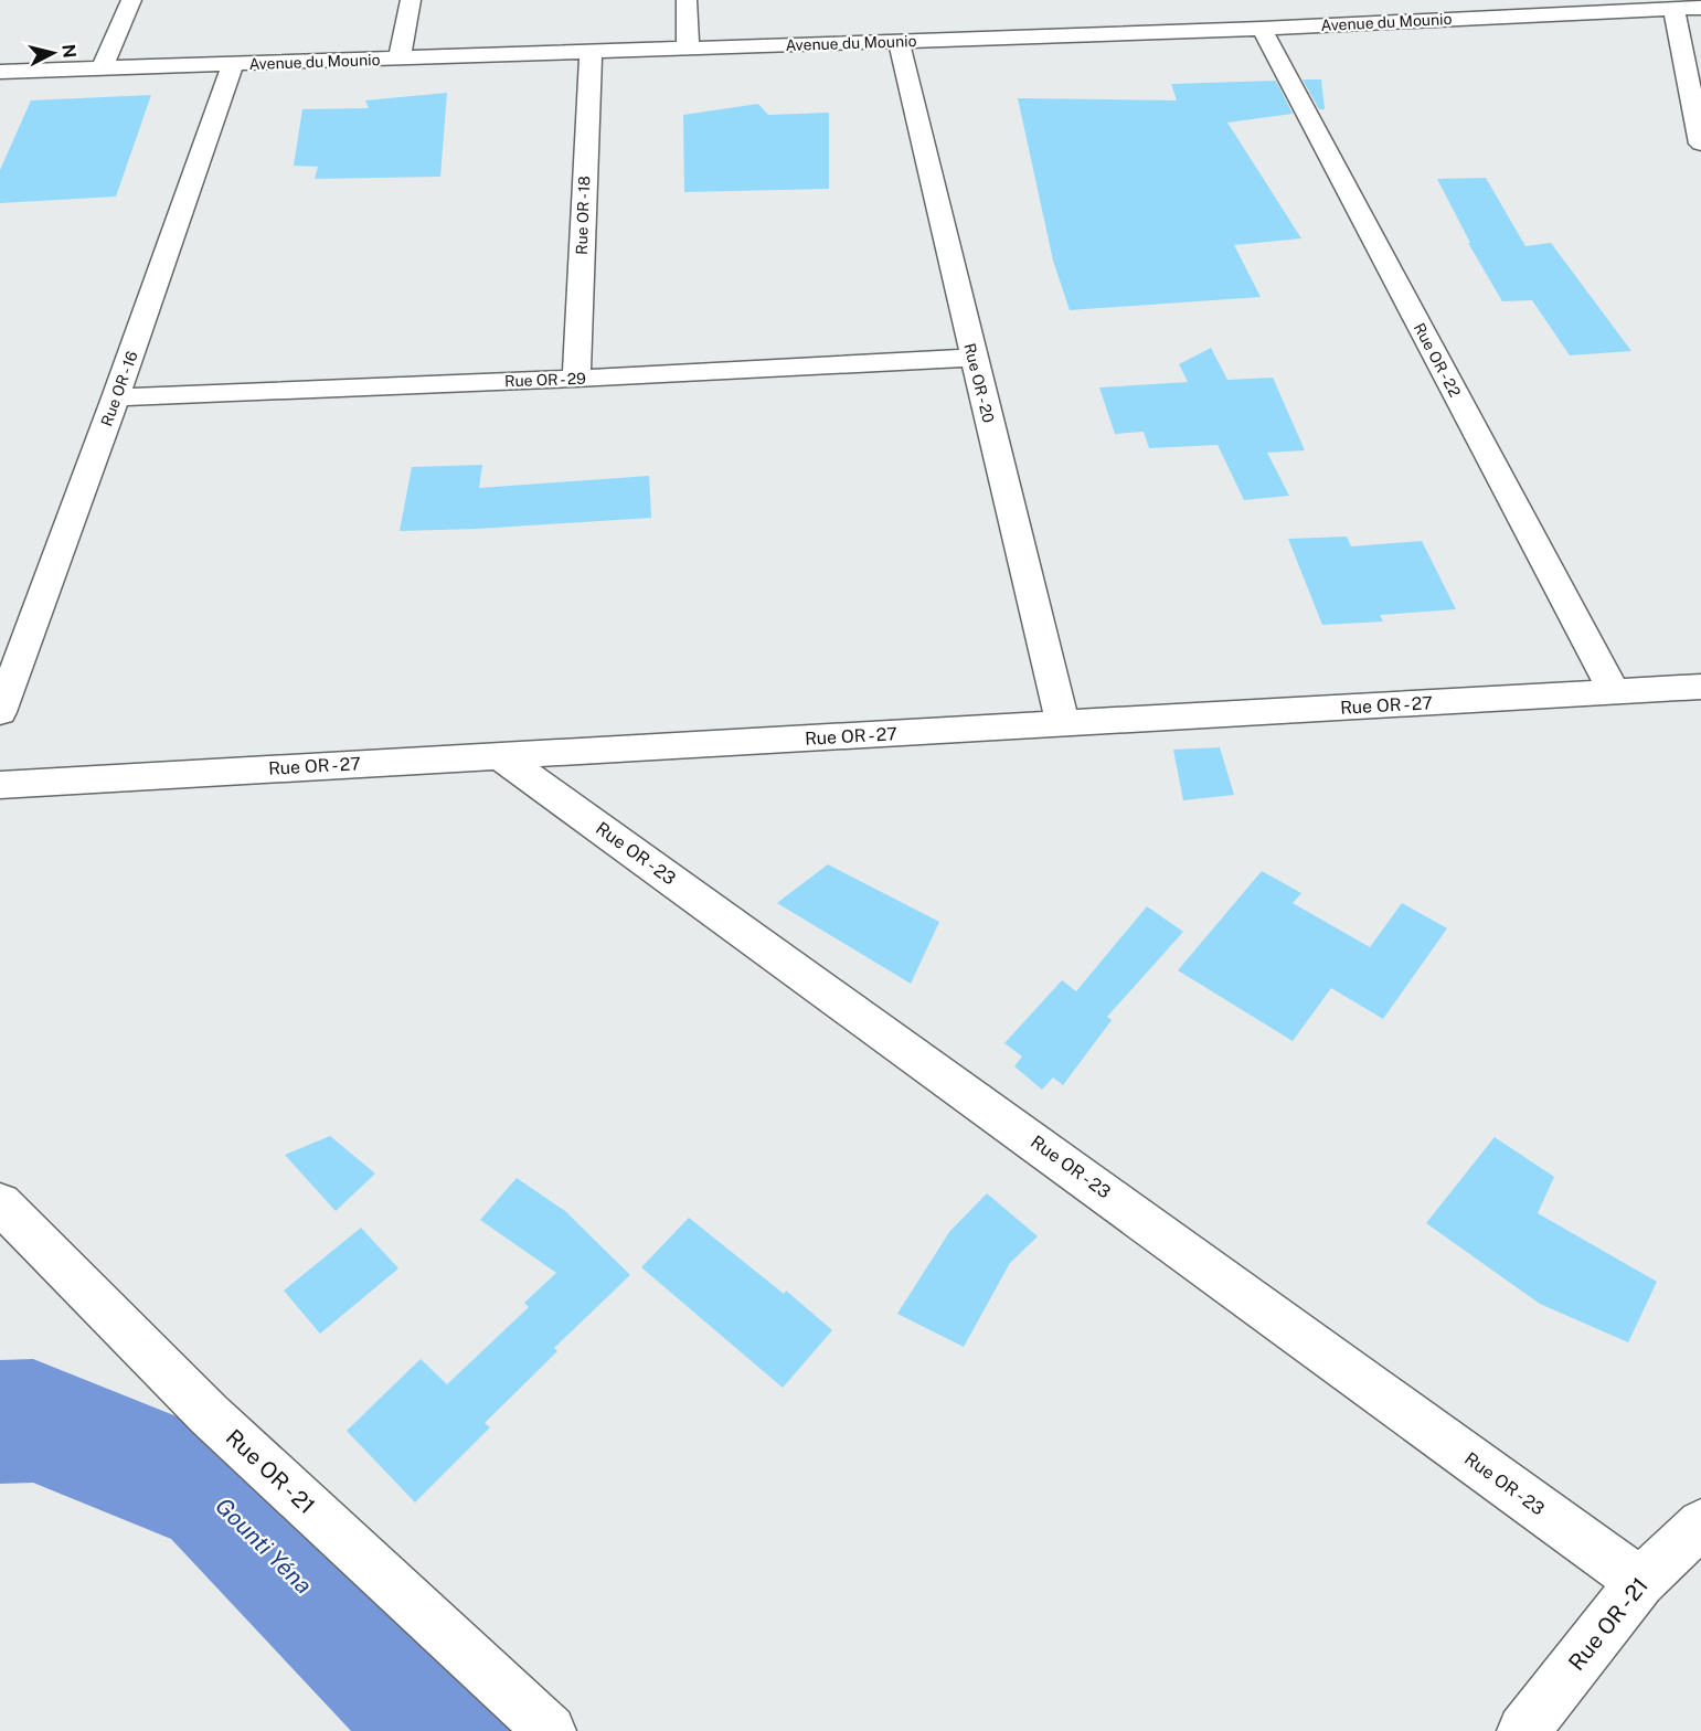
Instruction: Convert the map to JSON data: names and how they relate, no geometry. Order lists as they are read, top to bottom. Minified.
{"streets":{"street":["Avenue du Mounio","Rue OR - 18","Rue OR - 22","Rue OR - 29","Rue OR - 20","Rue OR - 16","Rue OR - 27","Rue OR - 23","Rue OR - 21"]},"crossings":[["Avenue du Mounio","Rue OR - 18"],["Avenue du Mounio","Rue OR - 22"],["Avenue du Mounio","Rue OR - 20"],["Avenue du Mounio","Rue OR - 16"],["Rue OR - 18","Rue OR - 29"],["Rue OR - 22","Rue OR - 27"],["Rue OR - 29","Rue OR - 20"],["Rue OR - 29","Rue OR - 16"],["Rue OR - 20","Rue OR - 27"],["Rue OR - 27","Rue OR - 23"],["Rue OR - 23","Rue OR - 21"]],"water":["Gounti Yéna"],"north":"right"}
